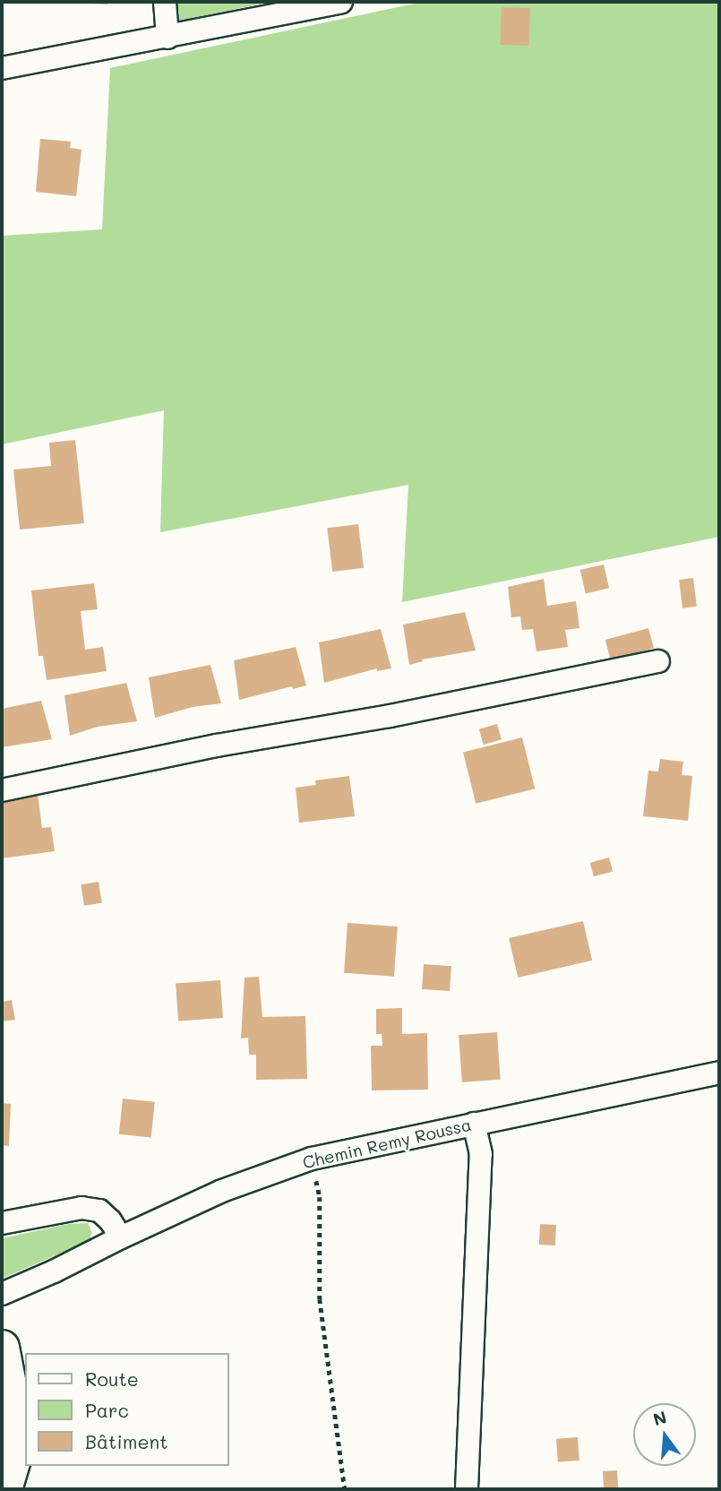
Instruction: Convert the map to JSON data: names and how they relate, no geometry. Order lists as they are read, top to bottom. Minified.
{"streets":{"street":["Chemin Remy Roussa"]},"legend":["Route","Parc","Bâtiment"],"north":"top"}
